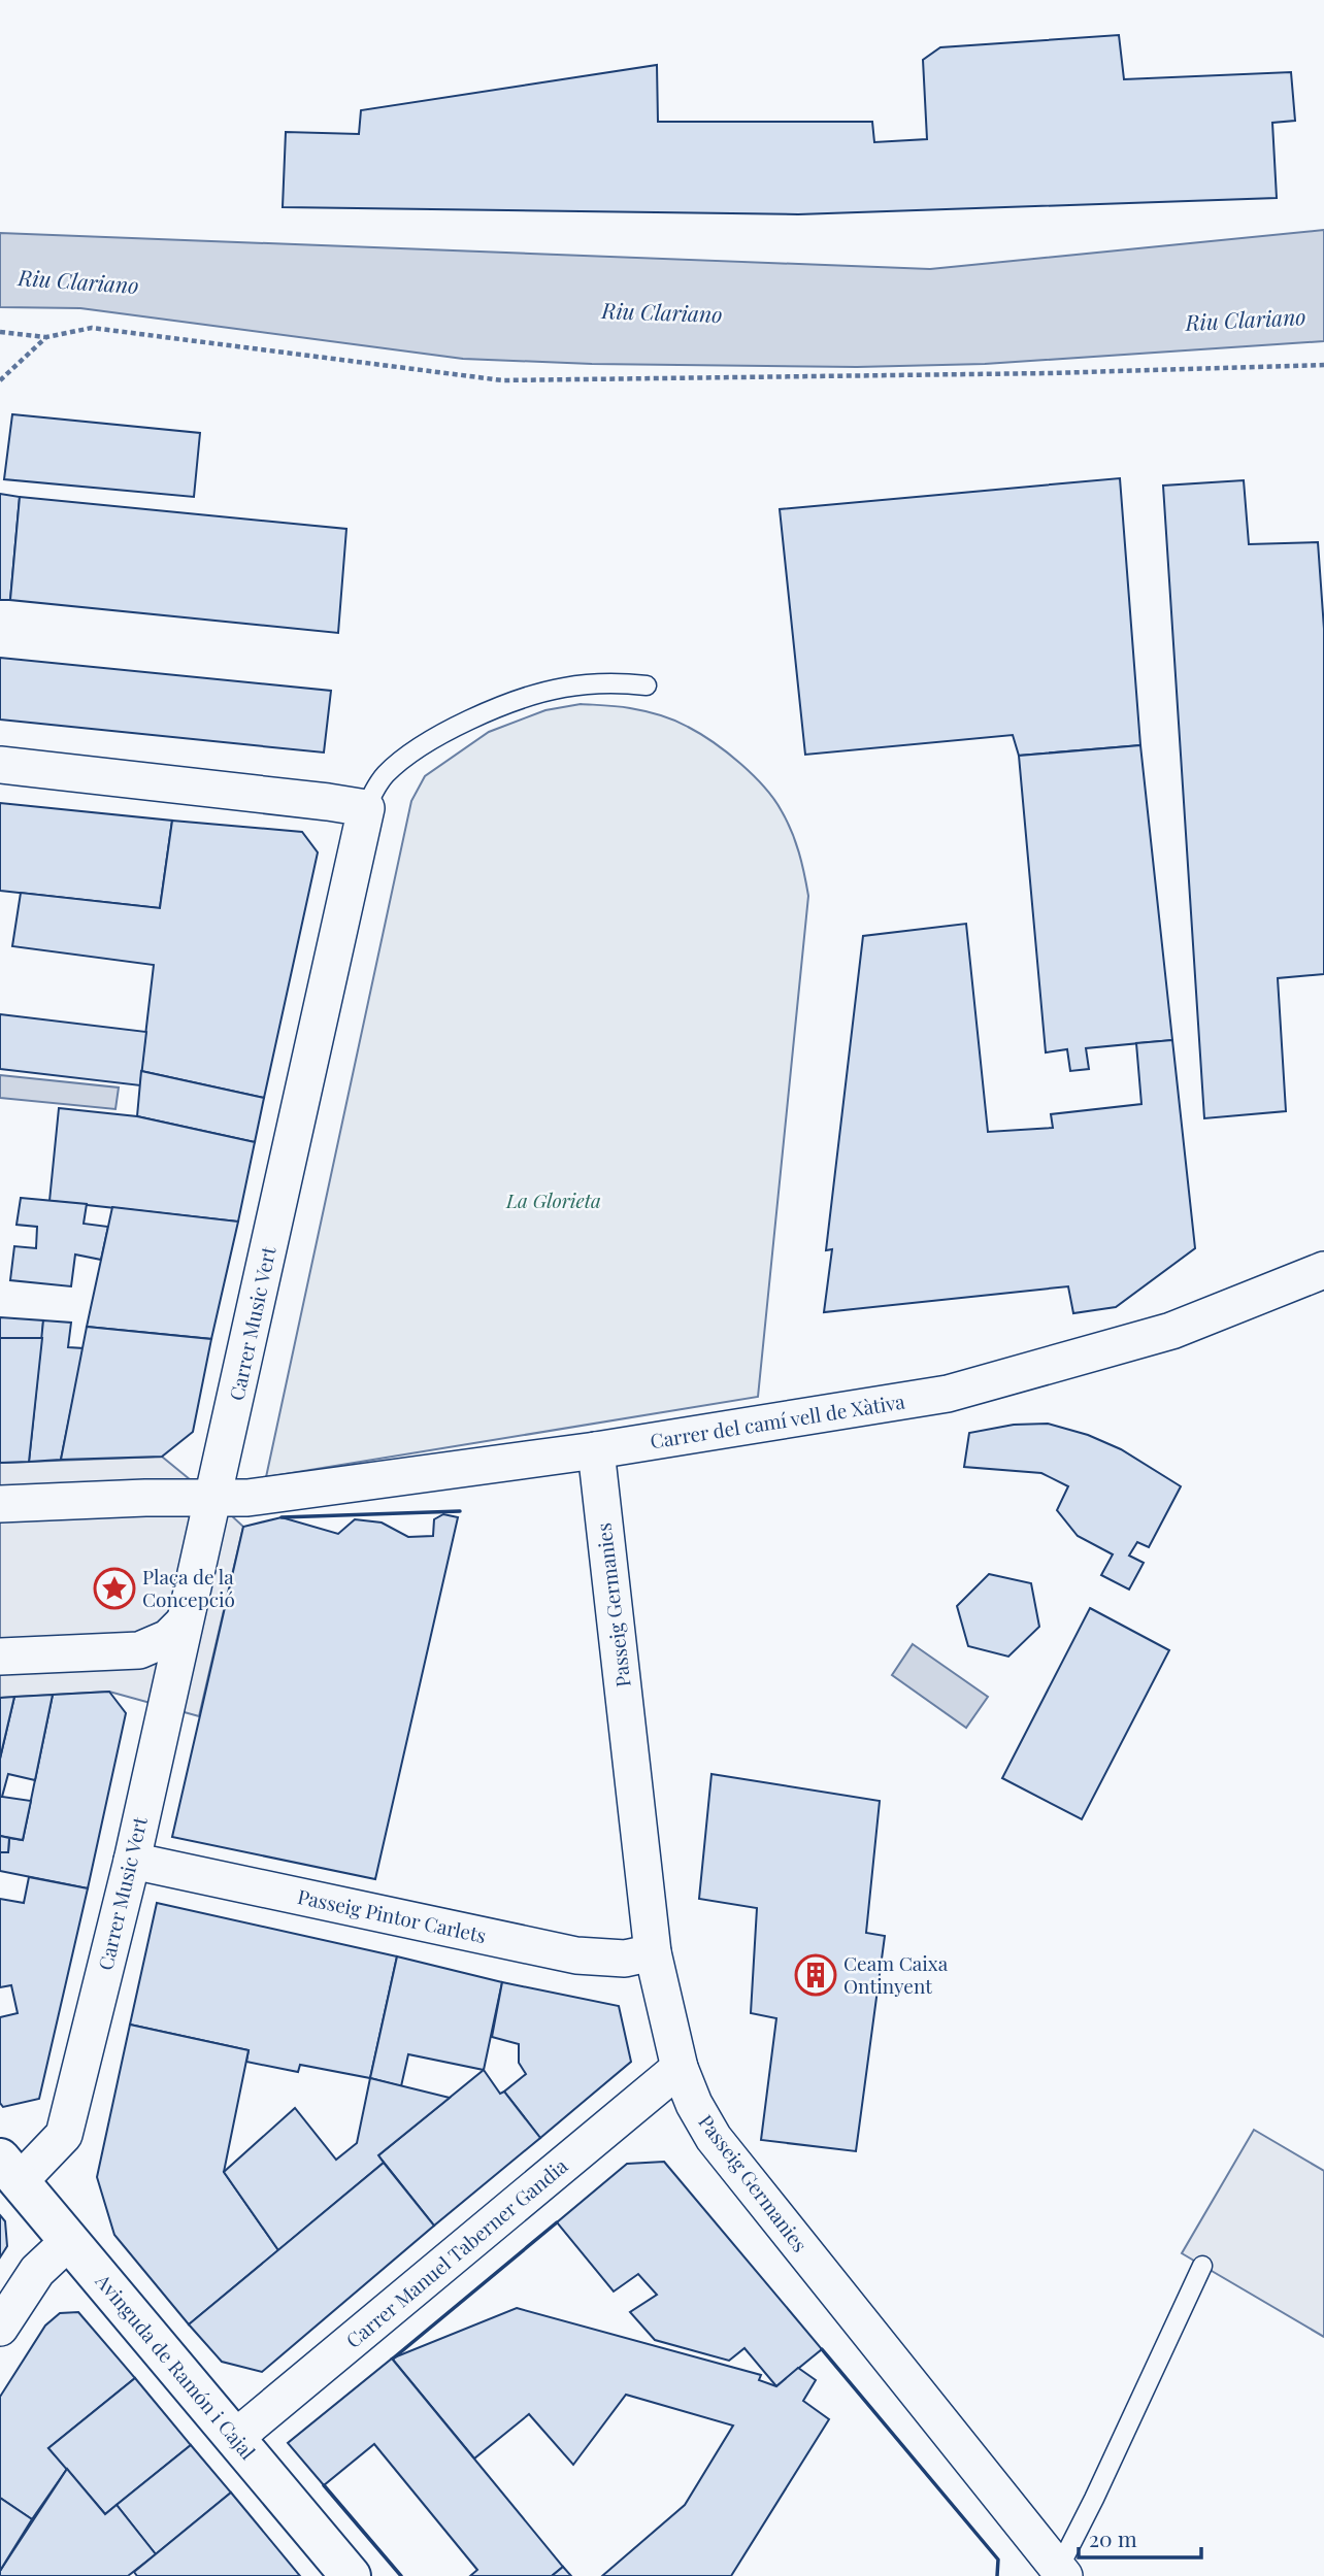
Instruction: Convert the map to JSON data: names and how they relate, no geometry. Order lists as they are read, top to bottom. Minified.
{"streets":{"street":["Carrer Music Vert","Carrer del camí vell de Xàtiva","Passeig Germanies","Passeig Pintor Carlets","Carrer Manuel Taberner Gandia","Avinguda de Ramón i Cajal"]},"crossings":[["Carrer Music Vert","Carrer del camí vell de Xàtiva"],["Carrer Music Vert","Passeig Pintor Carlets"],["Carrer Music Vert","Avinguda de Ramón i Cajal"],["Carrer del camí vell de Xàtiva","Passeig Germanies"],["Passeig Germanies","Passeig Pintor Carlets"],["Passeig Germanies","Carrer Manuel Taberner Gandia"],["Carrer Manuel Taberner Gandia","Avinguda de Ramón i Cajal"]],"water":["Riu Clariano"],"parks":["La Glorieta"],"places":{"place":["Plaça de la Concepció"],"building":["Ceam Caixa Ontinyent"]},"scale_bar":"20 m"}
